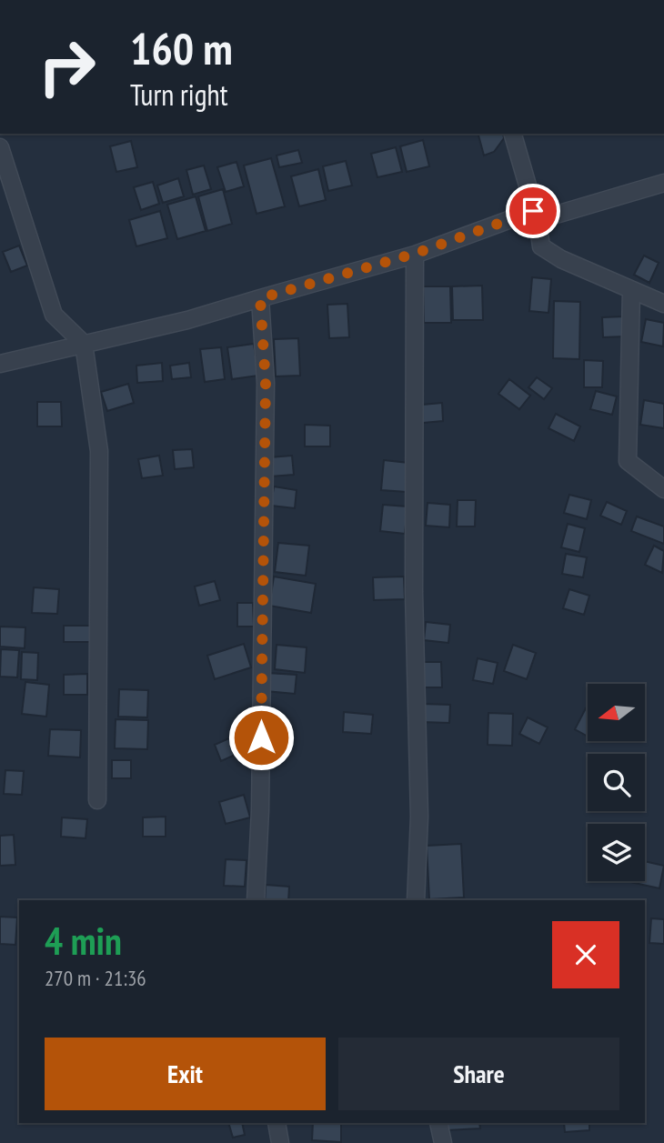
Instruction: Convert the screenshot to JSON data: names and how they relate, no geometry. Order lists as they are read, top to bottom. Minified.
{"north":"left","page":{"turn":["160 m","Turn right"],"heading":["4 min","270 m · 21:36"],"buttons":["Exit","Share"]}}
